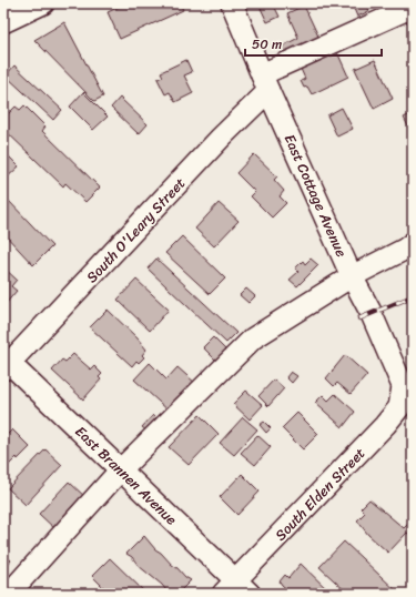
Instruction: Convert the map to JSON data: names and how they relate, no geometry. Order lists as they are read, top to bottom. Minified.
{"streets":{"street":["East Cottage Avenue","South O'Leary Street","East Brannen Avenue","South Elden Street"]},"crossings":[["East Cottage Avenue","South O'Leary Street"],["East Cottage Avenue","South Elden Street"],["South O'Leary Street","East Brannen Avenue"],["East Brannen Avenue","South Elden Street"]],"scale_bar":"50 m"}
